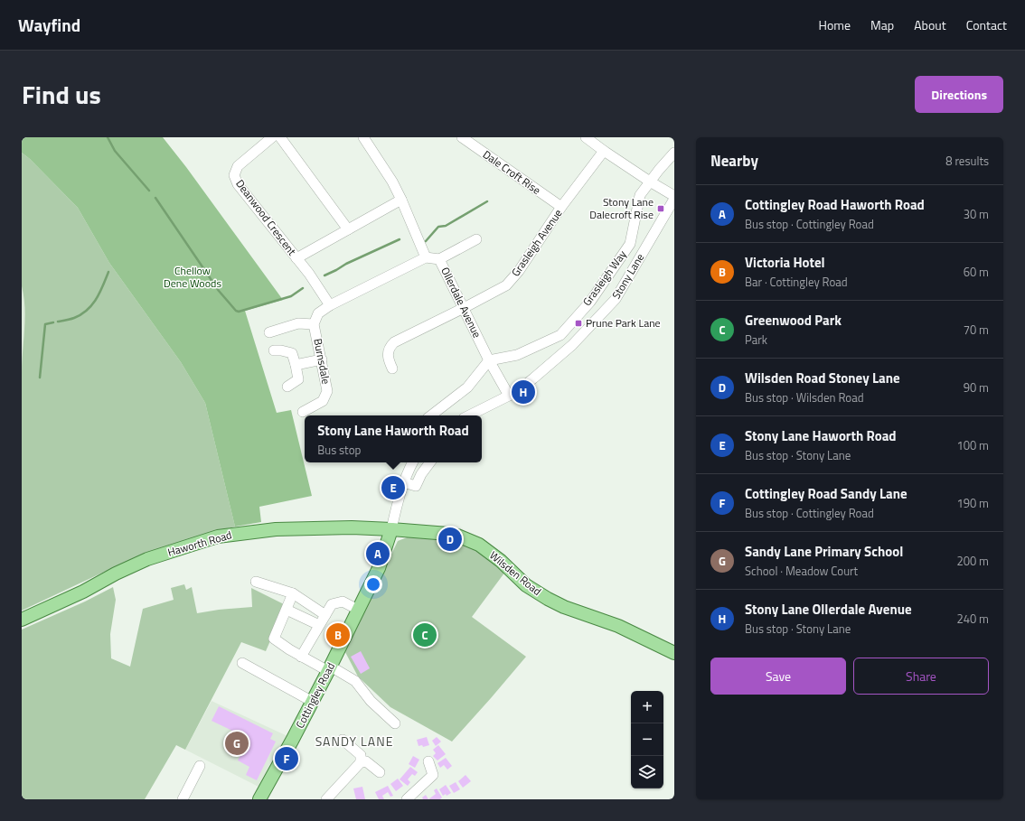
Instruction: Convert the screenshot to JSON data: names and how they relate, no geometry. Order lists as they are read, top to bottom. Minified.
{"streets":{"main road":["Haworth Road","Wilsden Road","Cottingley Road"],"street":["Dale Croft Rise","Deanwood Crescent","Grasleigh Avenue","Stony Lane","Grasleigh Way","Ollerdale Avenue","Burnsdale"]},"crossings":[["Dale Croft Rise","Grasleigh Avenue"],["Deanwood Crescent","Burnsdale"],["Grasleigh Avenue","Ollerdale Avenue"],["Stony Lane","Ollerdale Avenue"],["Grasleigh Way","Ollerdale Avenue"],["Haworth Road","Wilsden Road"],["Haworth Road","Cottingley Road"],["Wilsden Road","Cottingley Road"]],"districts":["SANDY LANE"],"parks":["Chellow Dene Woods"],"places":{"transit":["Stony Lane Dalecroft Rise","Prune Park Lane"]},"page":{"header":"Wayfind","nav":["Home","Map","About","Contact"],"title":"Find us","buttons":["Directions",["Save","Share"]],"heading":["Nearby","8 results"],"list":[{"mark":"A","name":"Cottingley Road Haworth Road","note":"Bus stop · Cottingley Road","value":"30 m"},{"mark":"B","name":"Victoria Hotel","note":"Bar · Cottingley Road","value":"60 m"},{"mark":"C","name":"Greenwood Park","note":"Park","value":"70 m"},{"mark":"D","name":"Wilsden Road Stoney Lane","note":"Bus stop · Wilsden Road","value":"90 m"},{"mark":"E","name":"Stony Lane Haworth Road","note":"Bus stop · Stony Lane","value":"100 m"},{"mark":"F","name":"Cottingley Road Sandy Lane","note":"Bus stop · Cottingley Road","value":"190 m"},{"mark":"G","name":"Sandy Lane Primary School","note":"School · Meadow Court","value":"200 m"},{"mark":"H","name":"Stony Lane Ollerdale Avenue","note":"Bus stop · Stony Lane","value":"240 m"}],"pins":["H","E","D","A","B","C","G","F"],"popup":["Stony Lane Haworth Road","Bus stop"],"map_buttons":["+","−"]}}
